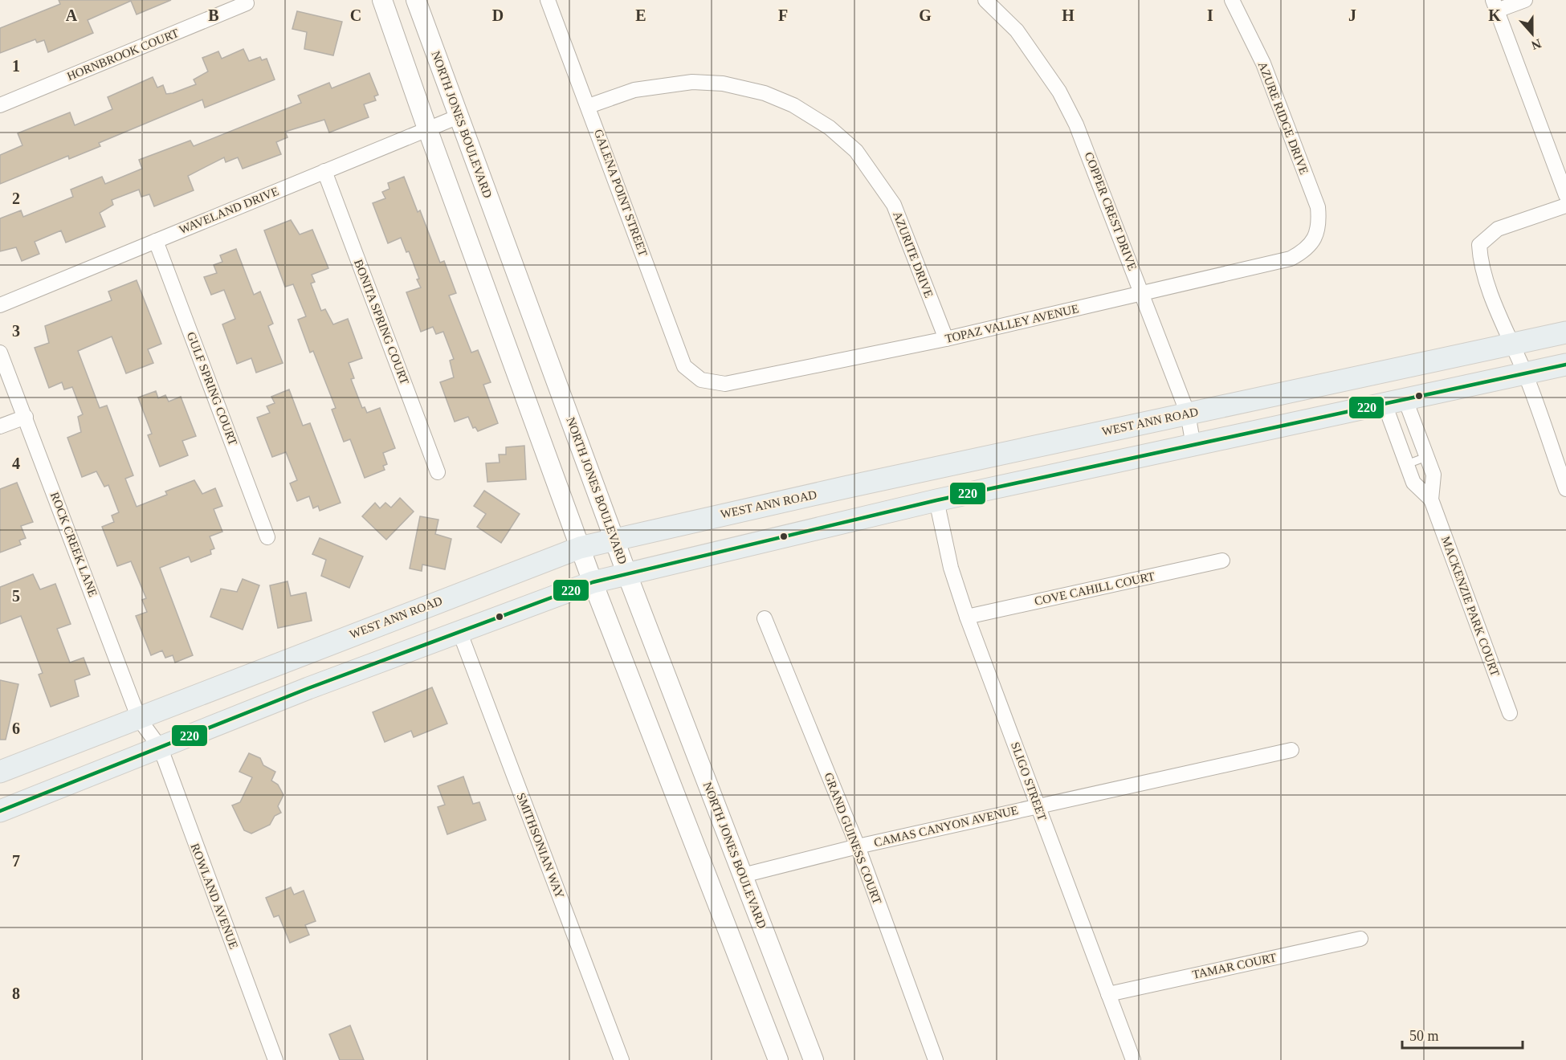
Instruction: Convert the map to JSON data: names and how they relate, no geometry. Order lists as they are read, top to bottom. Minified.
{"streets":{"main road":["NORTH JONES BOULEVARD","WEST ANN ROAD"],"street":["HORNBROOK COURT","AZURE RIDGE DRIVE","GALENA POINT STREET","WAVELAND DRIVE","COPPER CREST DRIVE","AZURITE DRIVE","BONITA SPRING COURT","TOPAZ VALLEY AVENUE","GULF SPRING COURT","ROCK CREEK LANE","COVE CAHILL COURT","MACKENZIE PARK COURT","SLIGO STREET","CAMAS CANYON AVENUE","GRAND GUINESS COURT","SMITHSONIAN WAY","ROWLAND AVENUE","TAMAR COURT"]},"crossings":[["AZURE RIDGE DRIVE","TOPAZ VALLEY AVENUE"],["NORTH JONES BOULEVARD","WAVELAND DRIVE"],["NORTH JONES BOULEVARD","WEST ANN ROAD"],["NORTH JONES BOULEVARD","CAMAS CANYON AVENUE"],["GALENA POINT STREET","AZURITE DRIVE"],["GALENA POINT STREET","TOPAZ VALLEY AVENUE"],["WAVELAND DRIVE","BONITA SPRING COURT"],["WAVELAND DRIVE","GULF SPRING COURT"],["COPPER CREST DRIVE","TOPAZ VALLEY AVENUE"],["COPPER CREST DRIVE","WEST ANN ROAD"],["AZURITE DRIVE","TOPAZ VALLEY AVENUE"],["WEST ANN ROAD","ROCK CREEK LANE"],["WEST ANN ROAD","MACKENZIE PARK COURT"],["WEST ANN ROAD","SLIGO STREET"],["WEST ANN ROAD","SMITHSONIAN WAY"],["WEST ANN ROAD","ROWLAND AVENUE"],["ROCK CREEK LANE","ROWLAND AVENUE"],["COVE CAHILL COURT","SLIGO STREET"],["SLIGO STREET","CAMAS CANYON AVENUE"],["SLIGO STREET","TAMAR COURT"],["CAMAS CANYON AVENUE","GRAND GUINESS COURT"]],"lines":["transit line 220"],"scale_bar":"50 m","north":"bottom","grid":{"columns":["A","B","C","D","E","F","G","H","I","J","K"],"rows":["1","2","3","4","5","6","7","8"]}}
